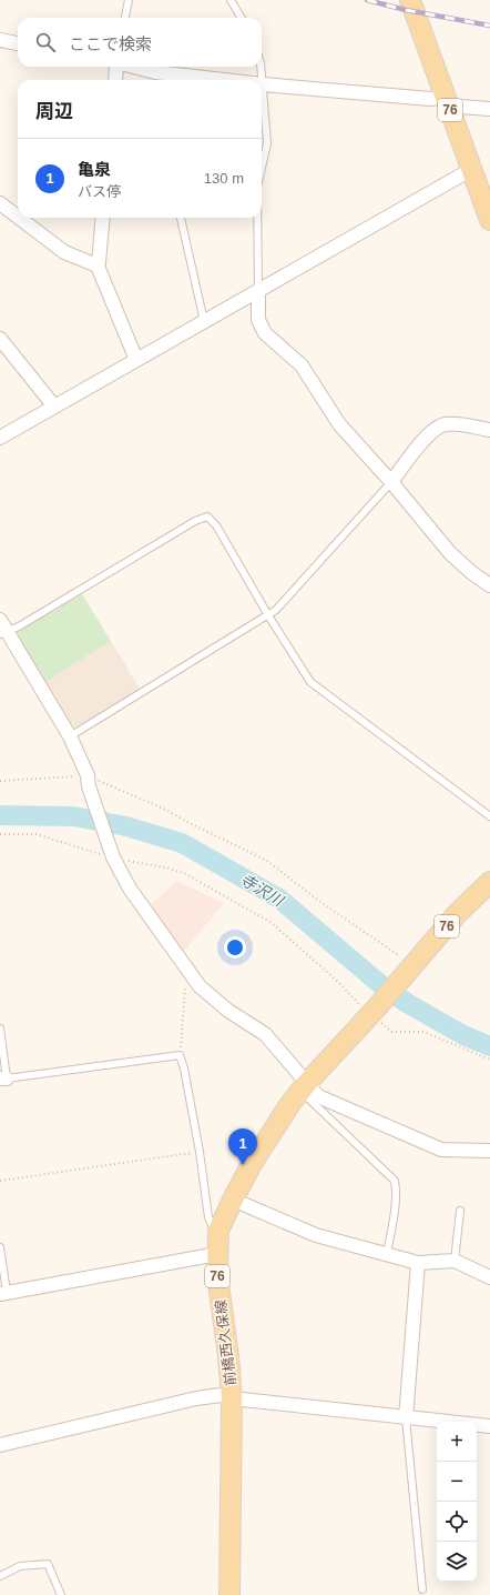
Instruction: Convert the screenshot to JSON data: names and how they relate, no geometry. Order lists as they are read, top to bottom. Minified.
{"streets":{"main road":["76","前橋西久保線"]},"crossings":[["76","前橋西久保線"]],"water":["寺沢川"],"page":{"search":"ここで検索","heading":"周辺","list":[{"mark":"1","name":"亀泉","note":"バス停","value":"130 m"}],"pins":"1","map_buttons":["+","−"]}}
